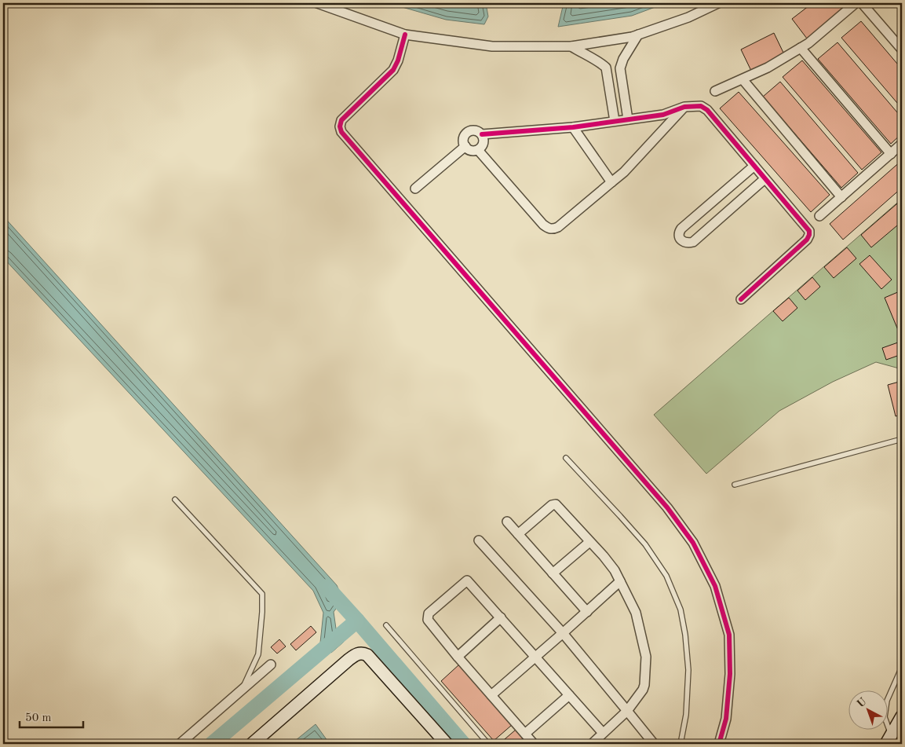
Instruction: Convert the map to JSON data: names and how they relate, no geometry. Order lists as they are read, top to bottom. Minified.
{"scale_bar":"50 m","north":"top left"}
